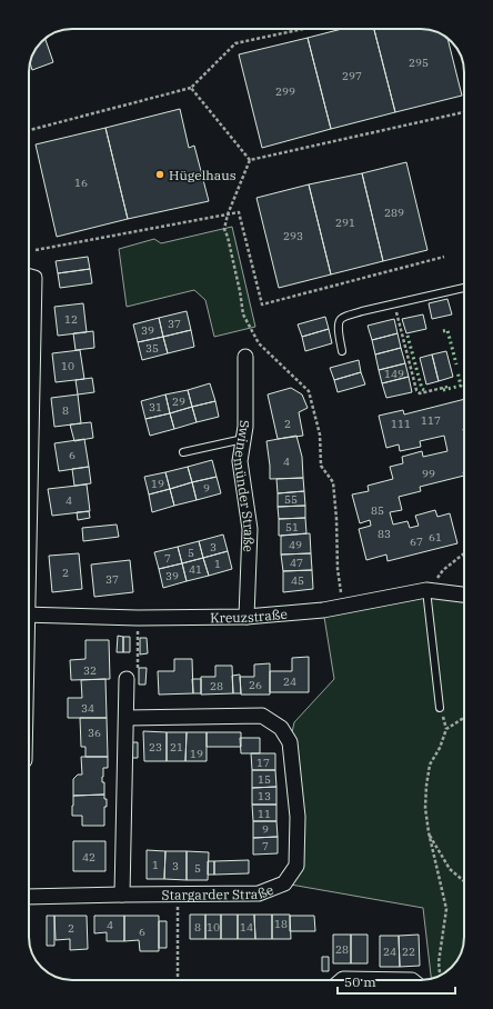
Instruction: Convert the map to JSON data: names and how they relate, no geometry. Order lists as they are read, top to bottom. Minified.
{"streets":{"street":["Swinemünder Straße","Kreuzstraße","Stargarder Straße"]},"crossings":[["Swinemünder Straße","Kreuzstraße"]],"places":["Hügelhaus"],"house_numbers":["295","297","299","16","289","291","293","12","37","39","35","10","149","29","31","8","117","2","111","6","4","99","19","9","55","4","85","51","83","61","67","49","3","5","7","47","1","41","2","39","37","45","32","24","26","28","34","36","23","21","19","17","15","13","11","9","7","42","1","3","5","18","4","8","10","14","2","6","28","24","22"],"scale_bar":"50 m"}
